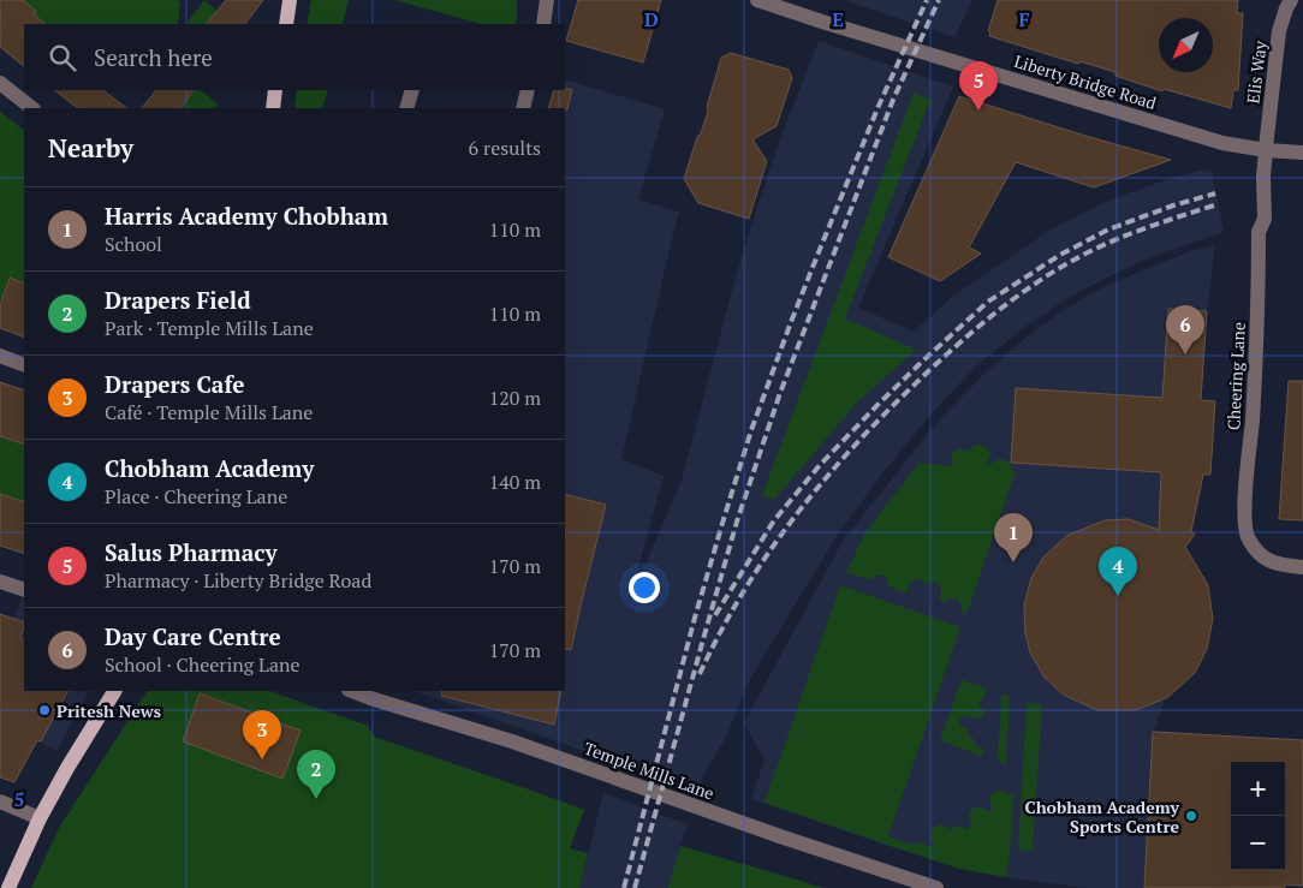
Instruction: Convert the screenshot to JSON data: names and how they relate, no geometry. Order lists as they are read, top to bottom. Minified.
{"streets":{"street":["Elis Way","Liberty Bridge Road","Cheering Lane","Temple Mills Lane"]},"crossings":[["Elis Way","Liberty Bridge Road"],["Elis Way","Cheering Lane"],["Liberty Bridge Road","Cheering Lane"]],"places":["Pritesh News","Chobham Academy Sports Centre"],"north":"bottom left","page":{"search":"Search here","pins":["5","6","1","4","3","2"],"heading":["Nearby","6 results"],"list":[{"mark":"1","name":"Harris Academy Chobham","note":"School","value":"110 m"},{"mark":"2","name":"Drapers Field","note":"Park · Temple Mills Lane","value":"110 m"},{"mark":"3","name":"Drapers Cafe","note":"Café · Temple Mills Lane","value":"120 m"},{"mark":"4","name":"Chobham Academy","note":"Place · Cheering Lane","value":"140 m"},{"mark":"5","name":"Salus Pharmacy","note":"Pharmacy · Liberty Bridge Road","value":"170 m"},{"mark":"6","name":"Day Care Centre","note":"School · Cheering Lane","value":"170 m"}],"map_buttons":["+","−"]},"grid":{"columns":["D","E","F"],"rows":["5"]}}
